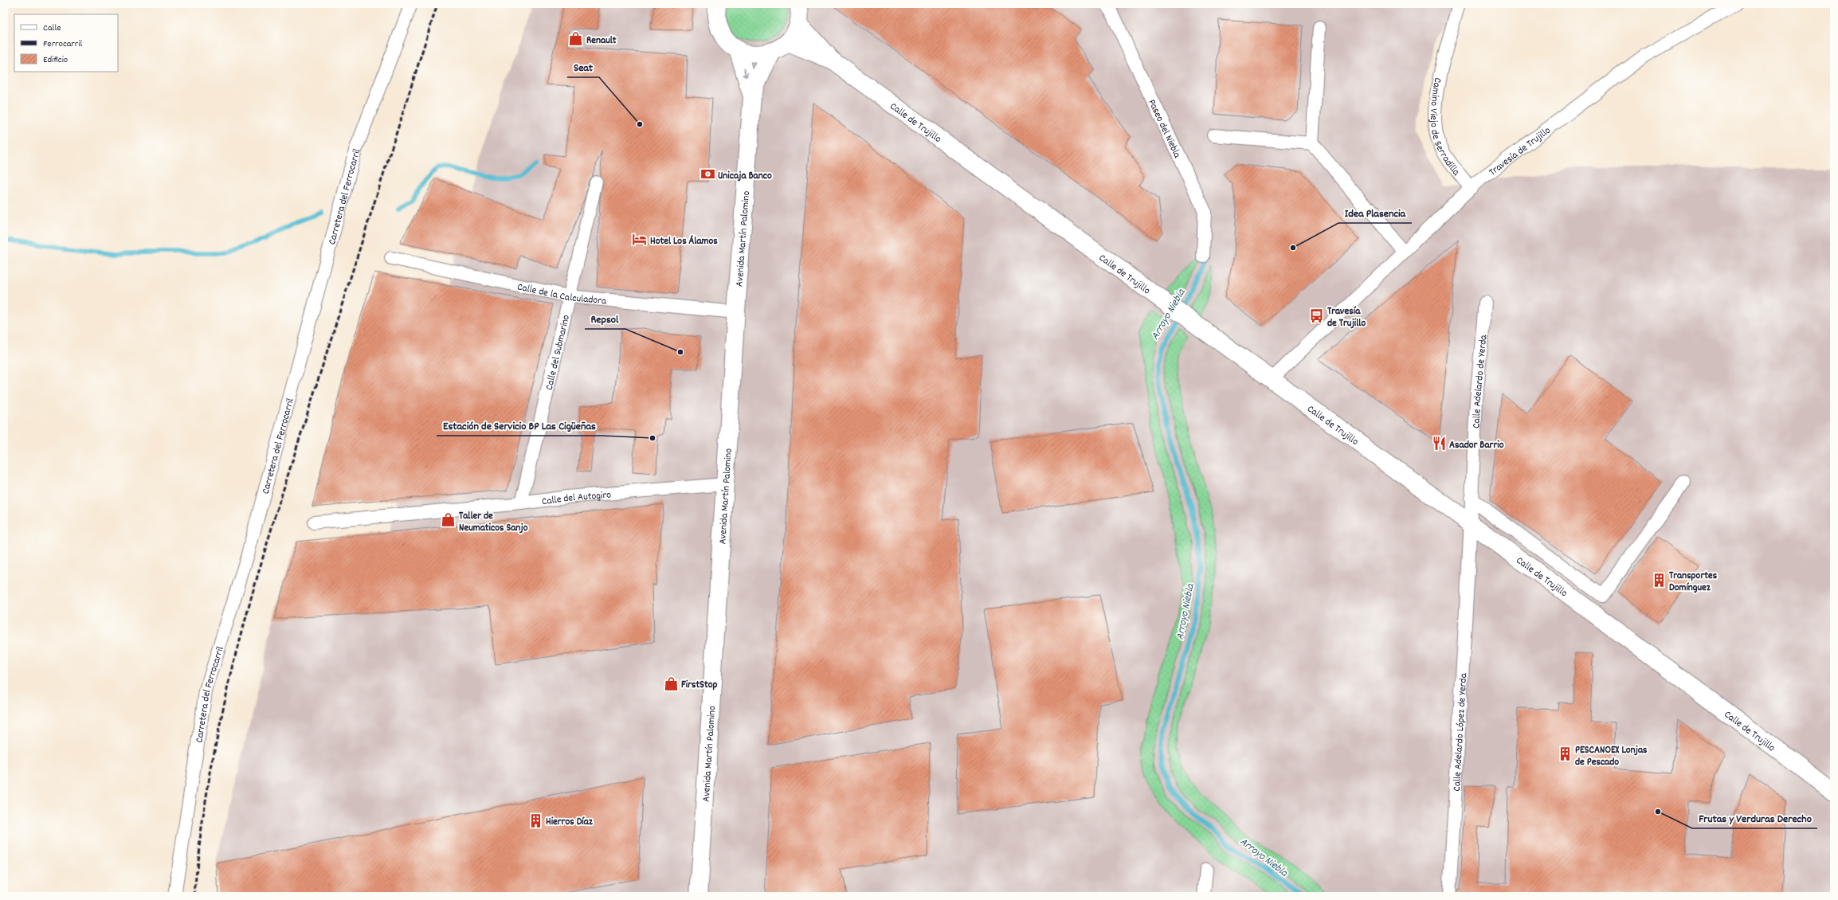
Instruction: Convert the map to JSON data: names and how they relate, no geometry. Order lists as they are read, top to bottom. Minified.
{"streets":{"main road":["Calle de Trujillo","Avenida Martín Palomino"],"street":["Camino Viejo de Serradilla","Paseo del Niebla","Travesía de Trujillo","Carretera del Ferrocarril","Calle de la Calculadora","Calle del Submarino","Calle Adelardo de Yerda","Calle del Autogiro","Calle Adelardo López de Yerda"]},"crossings":[["Calle de Trujillo","Travesía de Trujillo"],["Calle de Trujillo","Calle Adelardo de Yerda"],["Calle de Trujillo","Calle Adelardo López de Yerda"],["Camino Viejo de Serradilla","Travesía de Trujillo"],["Avenida Martín Palomino","Calle de la Calculadora"],["Avenida Martín Palomino","Calle del Autogiro"],["Calle de la Calculadora","Calle del Submarino"],["Calle del Submarino","Calle del Autogiro"],["Calle Adelardo de Yerda","Calle Adelardo López de Yerda"]],"water":["Arroyo Niebla"],"places":{"shop":["Renault","Taller de Neumaticos Sanjo","FirstStop"],"other":["Seat","Idea Plasencia","Repsol","Estación de Servicio BP Las Cigüeñas","Frutas y Verduras Derecho"],"bank":["Unicaja Banco"],"hotel":["Hotel Los Álamos"],"bus stop":["Travesía de Trujillo"],"restaurant":["Asador Barrio"],"building":["Transportes Domínguez","PESCANOEX Lonjas de Pescado","Hierros Díaz"]},"legend":["Calle","Ferrocarril","Edificio"]}
